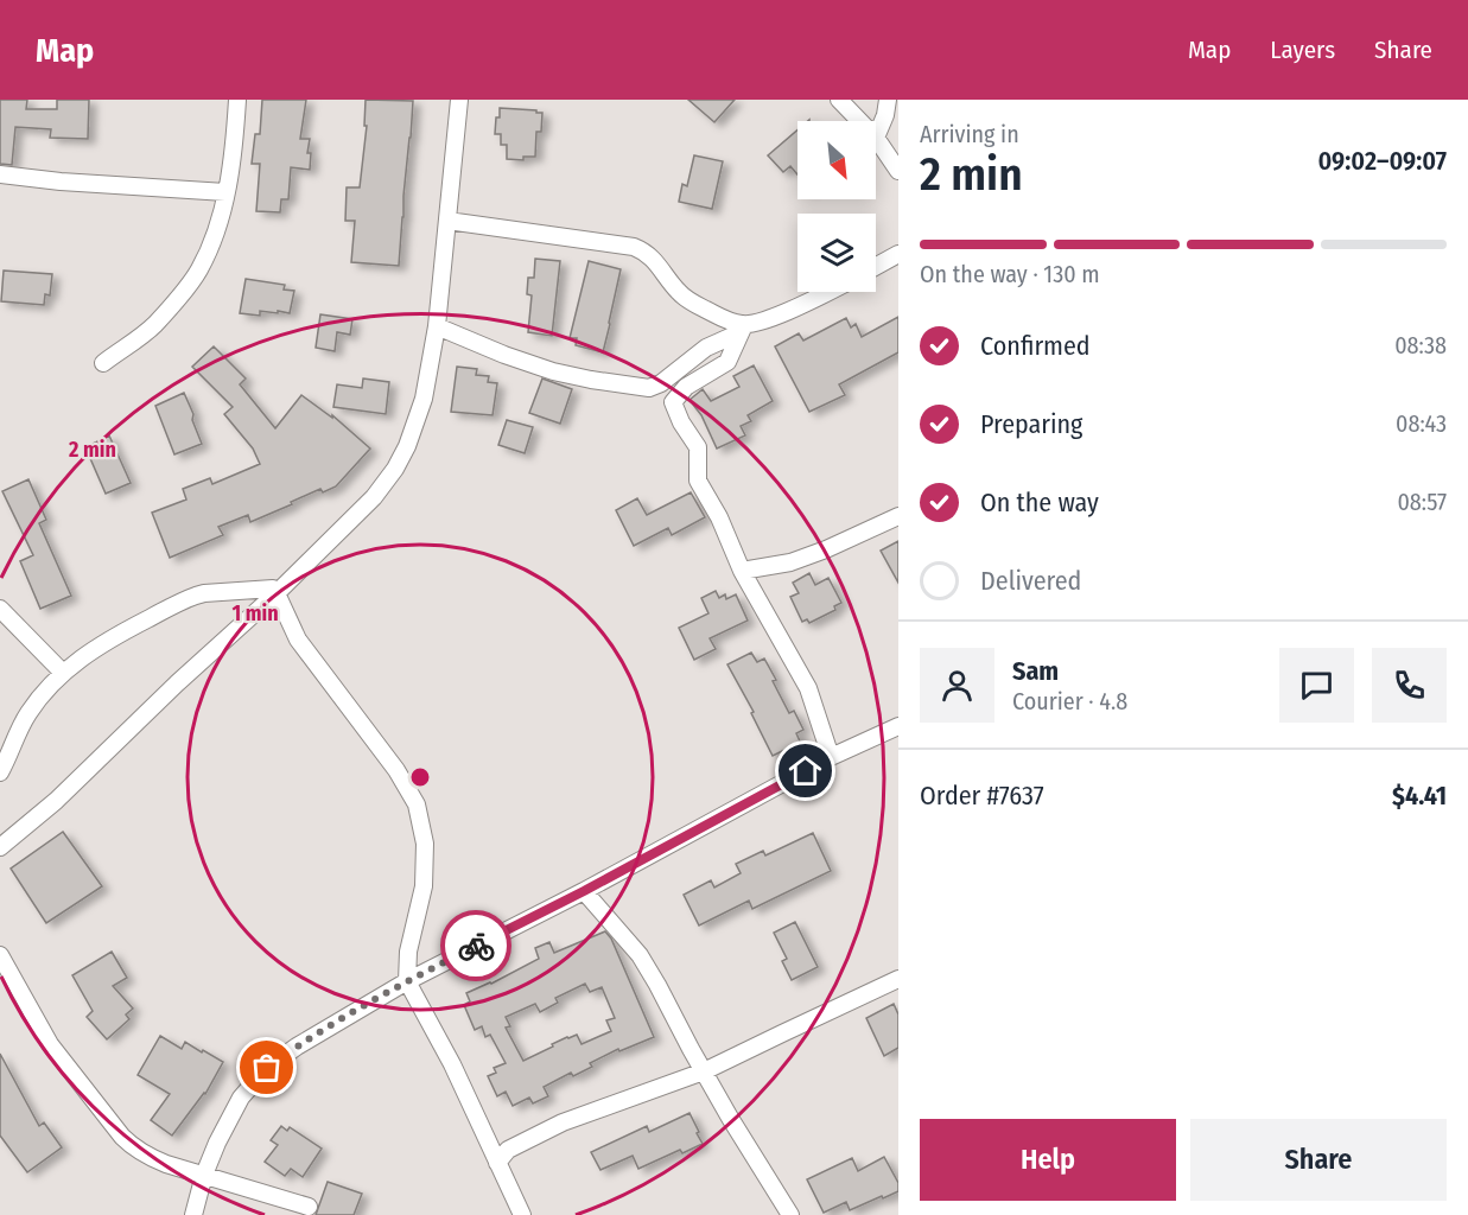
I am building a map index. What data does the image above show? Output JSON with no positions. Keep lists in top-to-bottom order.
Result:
{
  "north": "bottom right",
  "page": {
    "header": "Map",
    "nav": ["Map", "Layers", "Share"],
    "heading": ["2 min", "Arriving in", "09:02–09:07"],
    "panel": [
      "Sam",
      "Courier · 4.8",
      "Order #7637",
      "$4.41"
    ],
    "bar": "On the way · 130 m",
    "list": [
      ["Confirmed", "08:38"],
      ["Preparing", "08:43"],
      ["On the way", "08:57"],
      "Delivered"
    ],
    "buttons": ["Help", "Share"]
  },
  "rings": ["2 min", "1 min"]
}
